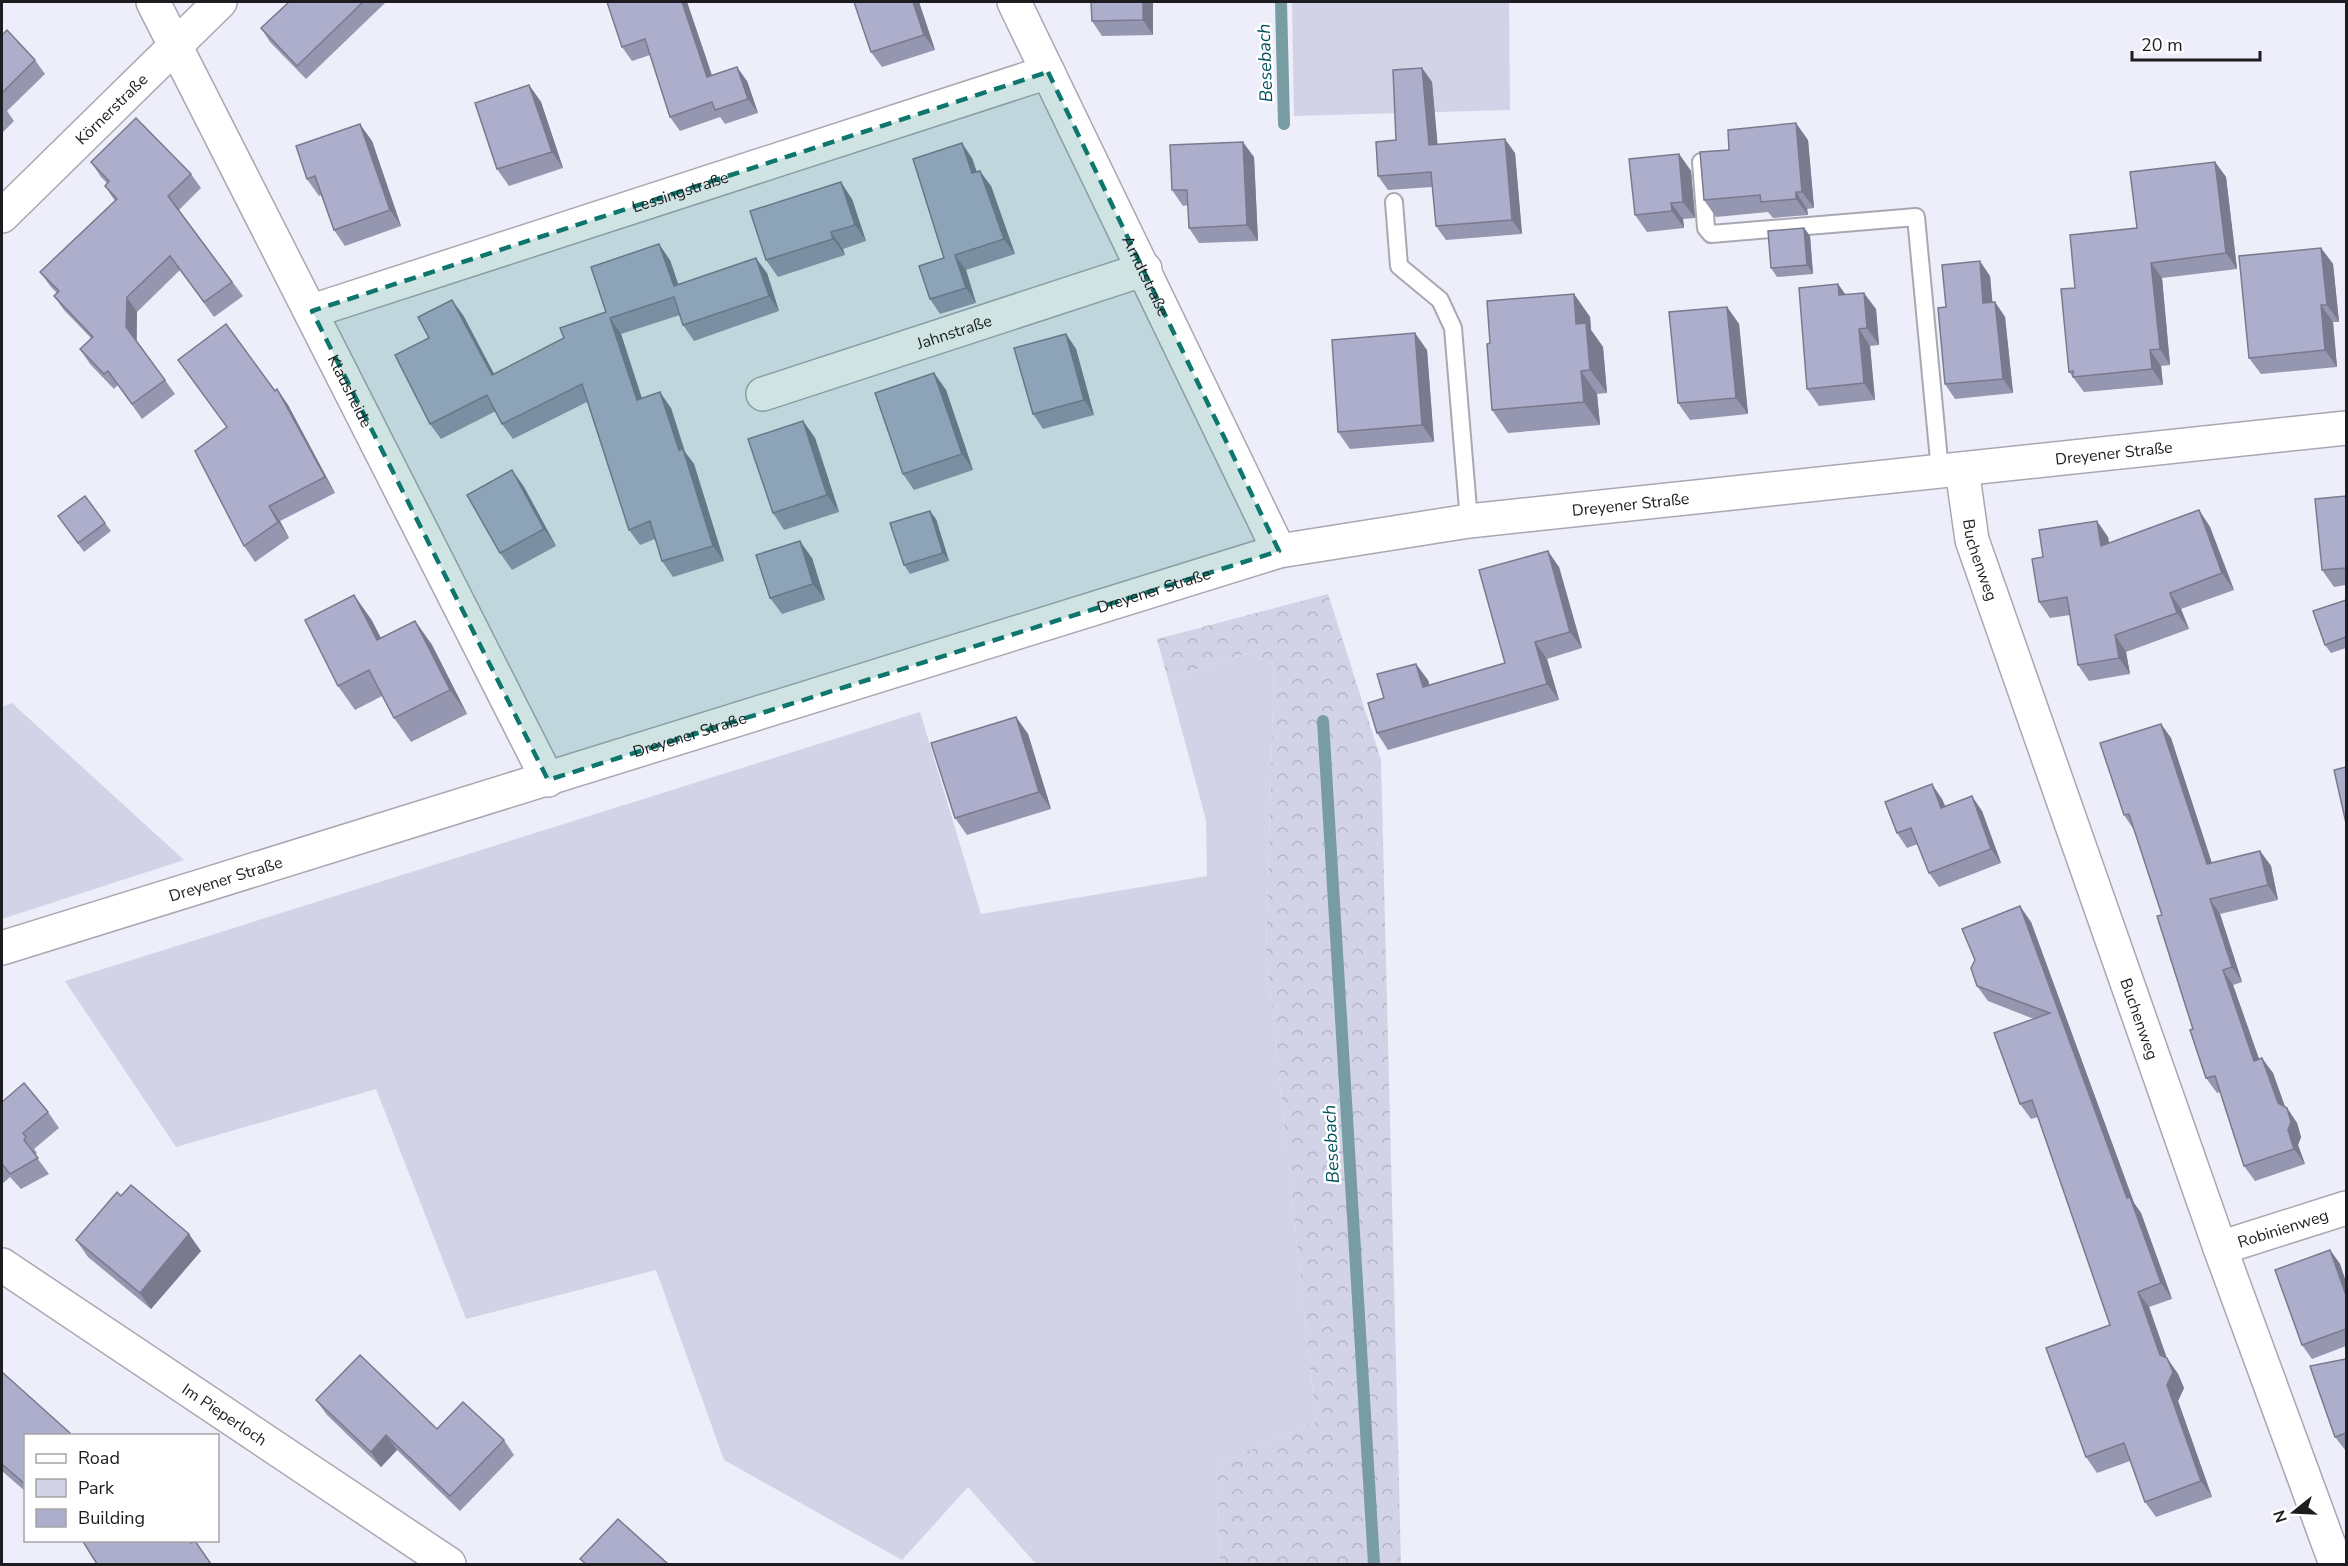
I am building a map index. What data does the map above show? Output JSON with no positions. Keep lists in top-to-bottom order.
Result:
{
  "streets": {
    "street": [
      "Körnerstraße",
      "Lessingstraße",
      "Arndtstraße",
      "Jahnstraße",
      "Klausheide",
      "Dreyener Straße",
      "Buchenweg",
      "Robinienweg",
      "Im Pieperloch"
    ]
  },
  "crossings": [
    ["Körnerstraße", "Klausheide"],
    ["Lessingstraße", "Arndtstraße"],
    ["Lessingstraße", "Klausheide"],
    ["Arndtstraße", "Jahnstraße"],
    ["Arndtstraße", "Dreyener Straße"],
    ["Klausheide", "Dreyener Straße"],
    ["Dreyener Straße", "Buchenweg"],
    ["Buchenweg", "Robinienweg"]
  ],
  "water": ["Besebach"],
  "legend": ["Road", "Park", "Building"],
  "scale_bar": "20 m",
  "north": "left"
}
